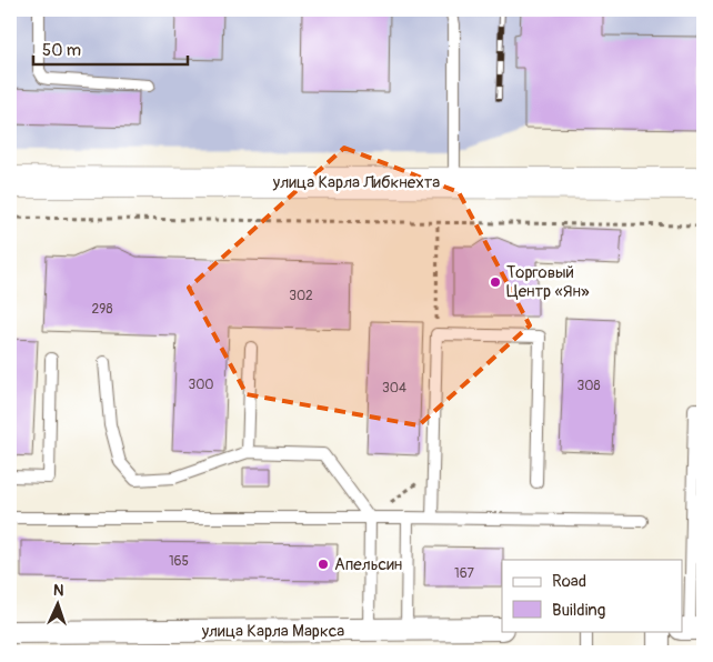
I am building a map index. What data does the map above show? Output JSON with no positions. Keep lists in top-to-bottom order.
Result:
{
  "streets": {
    "main road": ["улица Карла Либкнехта"],
    "street": ["улица Карла Маркса"]
  },
  "places": ["Торговый Центр «Ян»", "Апельсин"],
  "house_numbers": [
    "302",
    "298",
    "300",
    "308",
    "304",
    "165",
    "167"
  ],
  "legend": ["Road", "Building"],
  "scale_bar": "50 m",
  "north": "top"
}
